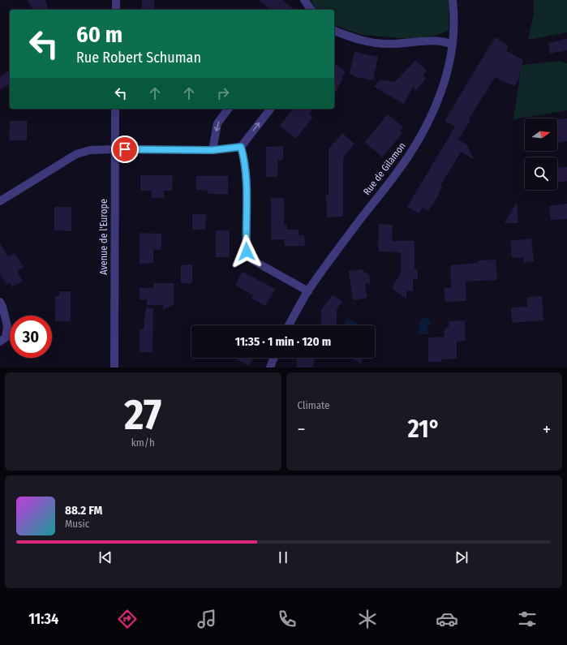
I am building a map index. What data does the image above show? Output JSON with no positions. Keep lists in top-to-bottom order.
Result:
{
  "streets": {
    "street": ["Rue de Gilamon", "Avenue de l'Europe"]
  },
  "north": "right",
  "page": {
    "turn": ["60 m", "Rue Robert Schuman"],
    "limit": "30",
    "trip": "11:35 · 1 min · 120 m",
    "tile": [
      ["27", "km/h"],
      "Climate"
    ],
    "heat": ["−", "21°", "+"],
    "song": ["88.2 FM", "Music"],
    "tabs": "11:34"
  }
}
